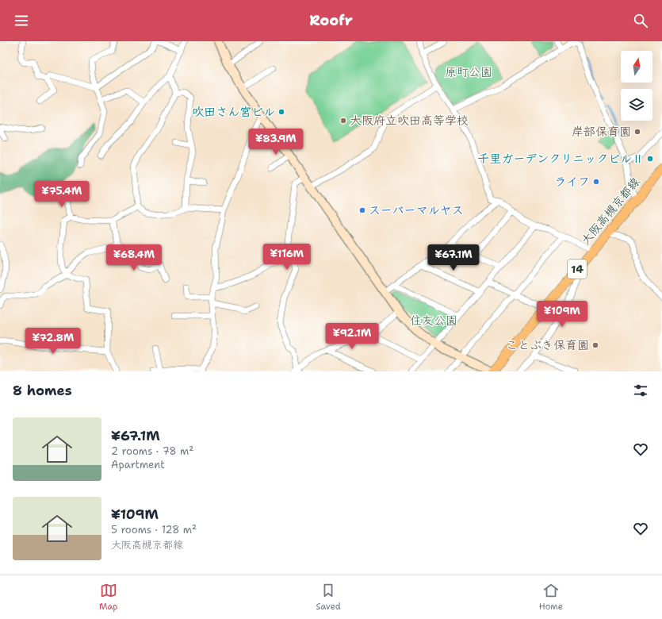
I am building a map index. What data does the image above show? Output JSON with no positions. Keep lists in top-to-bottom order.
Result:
{
  "streets": {
    "main road": ["大阪高槻京都線", "14"]
  },
  "parks": ["原町公園", "住友公園"],
  "places": [
    "吹田さん宮ビル",
    "大阪府立吹田高等学校",
    "岸部保育園",
    "千里ガーデンクリニックビルⅡ",
    "ライフ",
    "スーパーマルヤス",
    "ことぶき保育園"
  ],
  "north": "top",
  "page": {
    "header": "Roofr",
    "price": [
      "¥83.9M",
      "¥75.4M",
      "¥116M",
      "¥68.4M",
      "¥67.1M",
      "¥109M",
      "¥92.1M",
      "¥72.8M"
    ],
    "heading": "8 homes",
    "list": [
      {
        "name": "¥67.1M",
        "note": "2 rooms · 78 m² · Apartment"
      },
      {
        "name": "¥109M",
        "note": "5 rooms · 128 m² · 大阪高槻京都線"
      }
    ],
    "tabs": ["Map", "Saved", "Home"]
  }
}
